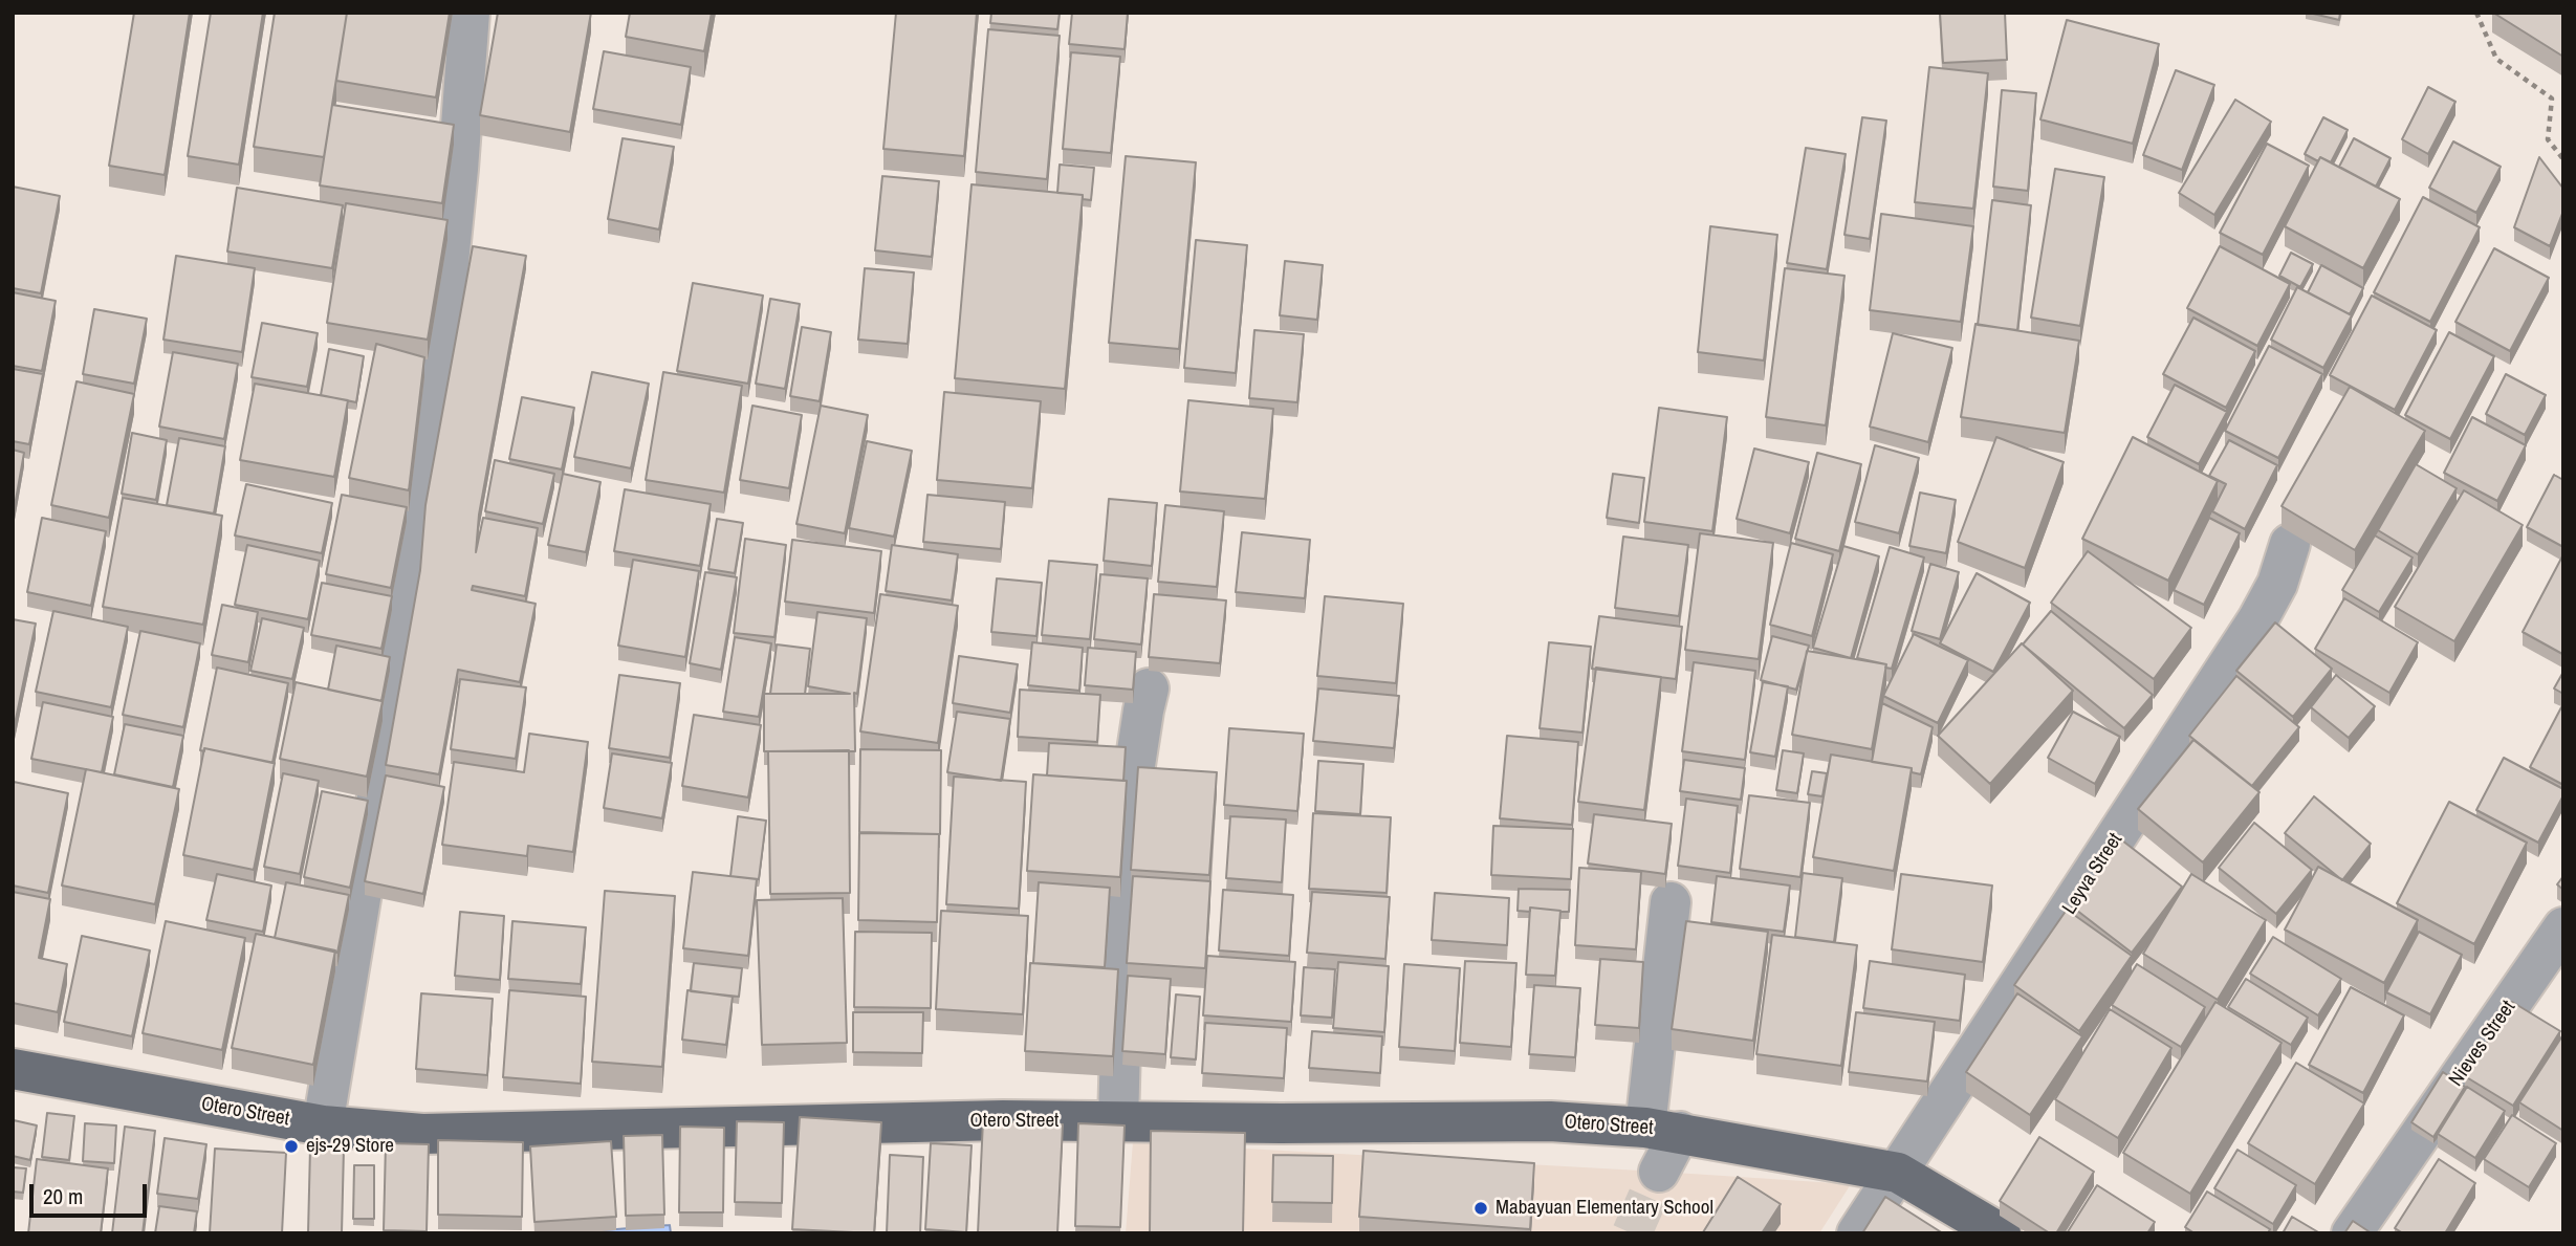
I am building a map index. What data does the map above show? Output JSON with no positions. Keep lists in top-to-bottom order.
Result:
{
  "streets": {
    "main road": ["Otero Street"],
    "street": ["Leyva Street", "Nieves Street"]
  },
  "crossings": [
    ["Leyva Street", "Otero Street"]
  ],
  "places": ["ejs-29 Store", "Mabayuan Elementary School"],
  "scale_bar": "20 m"
}
